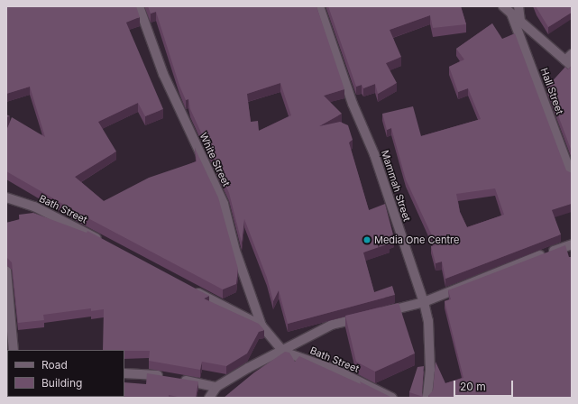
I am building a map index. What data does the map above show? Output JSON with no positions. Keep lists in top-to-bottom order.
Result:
{
  "streets": {
    "street": [
      "Hall Street",
      "White Street",
      "Mammah Street",
      "Bath Street"
    ]
  },
  "places": ["Media One Centre"],
  "legend": ["Road", "Building"],
  "scale_bar": "20 m"
}
